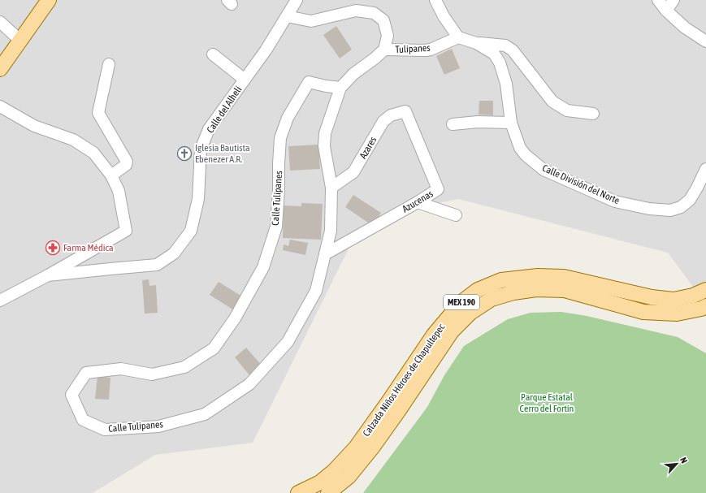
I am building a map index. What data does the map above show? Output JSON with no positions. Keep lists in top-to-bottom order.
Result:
{
  "streets": {
    "main road": ["MEX 190", "Calzada Niños Héroes de Chapultepec"],
    "street": [
      "Tulipanes",
      "Calle del Alhelí",
      "Azares",
      "Calle División del Norte",
      "Calle Tulipanes",
      "Azucenas"
    ]
  },
  "crossings": [
    ["Tulipanes", "Calle División del Norte"],
    ["Tulipanes", "Calle Tulipanes"],
    ["Azares", "Calle Tulipanes"],
    ["Azares", "Azucenas"],
    ["Calle Tulipanes", "Azucenas"]
  ],
  "parks": ["Parque Estatal Cerro del Fortín"],
  "places": {
    "church": ["Iglesia Bautista Ebenezer A.R."],
    "pharmacy": ["Farma Médica"]
  },
  "north": "top right"
}
